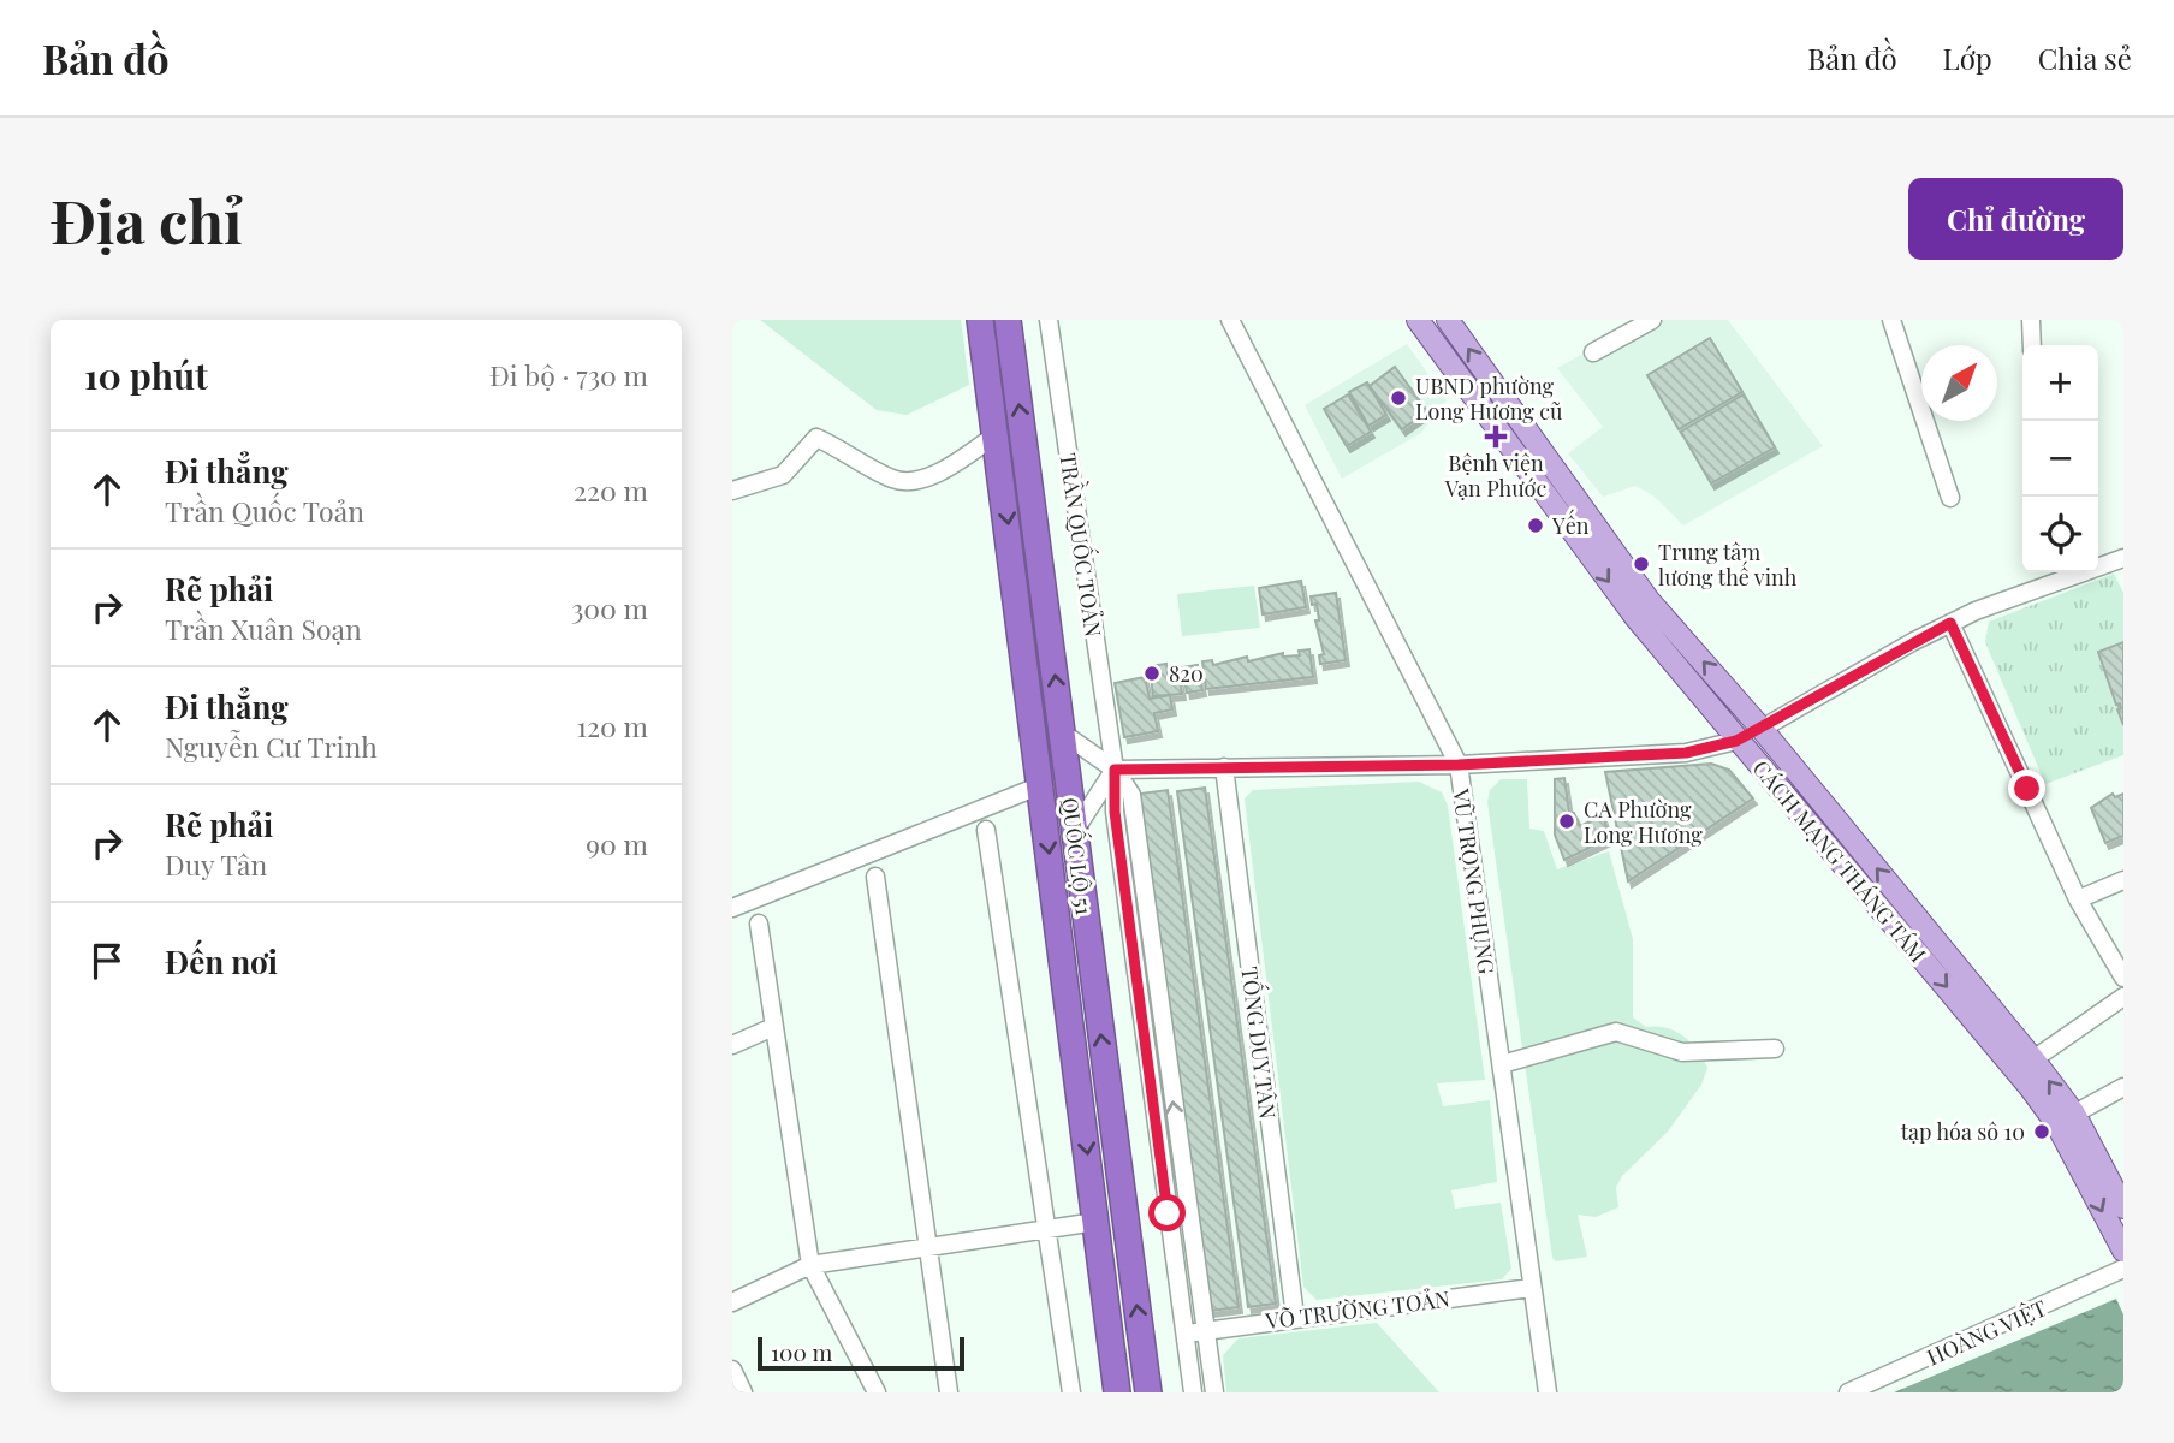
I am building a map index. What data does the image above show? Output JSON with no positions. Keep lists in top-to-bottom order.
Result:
{
  "streets": {
    "highway": ["QUỐC LỘ 51"],
    "main road": ["CÁCH MẠNG THÁNG TÁM"],
    "street": [
      "TRẦN QUỐC TOẢN",
      "VŨ TRỌNG PHỤNG",
      "TỐNG DUY TÂN",
      "VÕ TRƯỜNG TOẢN",
      "HOÀNG VIỆT"
    ]
  },
  "crossings": [
    ["TRẦN QUỐC TOẢN", "VÕ TRƯỜNG TOẢN"],
    ["VŨ TRỌNG PHỤNG", "VÕ TRƯỜNG TOẢN"],
    ["TỐNG DUY TÂN", "VÕ TRƯỜNG TOẢN"]
  ],
  "places": {
    "other": [
      "UBND phường Long Hương cũ",
      "Yến",
      "Trung tâm lương thế vinh",
      "820",
      "CA Phường Long Hương",
      "tạp hóa sô 10"
    ],
    "health": ["Bệnh viện Vạn Phước"]
  },
  "scale_bar": "100 m",
  "north": "top right",
  "page": {
    "header": "Bản đồ",
    "nav": ["Bản đồ", "Lớp", "Chia sẻ"],
    "buttons": "Chỉ đường",
    "title": "Địa chỉ",
    "heading": ["10 phút", "Đi bộ · 730 m"],
    "map_buttons": ["+", "−"],
    "list": [
      ["Đi thẳng", "Trần Quốc Toản", "220 m"],
      ["Rẽ phải", "Trần Xuân Soạn", "300 m"],
      ["Đi thẳng", "Nguyễn Cư Trinh", "120 m"],
      ["Rẽ phải", "Duy Tân", "90 m"],
      "Đến nơi"
    ],
    "scale": "100 m"
  }
}
